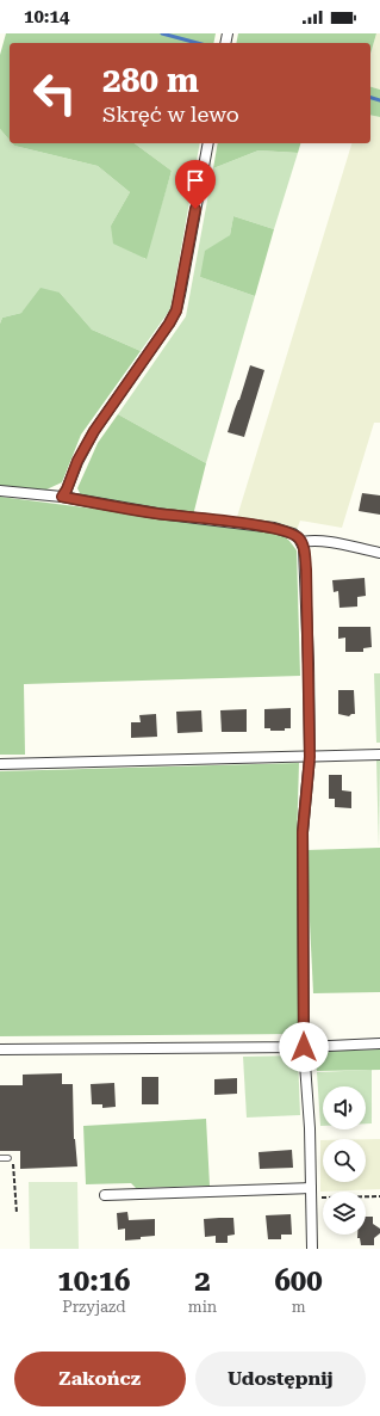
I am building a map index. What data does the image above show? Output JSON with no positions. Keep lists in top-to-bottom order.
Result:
{
  "page": {
    "status": "10:14",
    "turn": ["280 m", "Skręć w lewo"],
    "eta": [
      "10:16",
      "Przyjazd",
      "2",
      "min",
      "600",
      "m"
    ],
    "buttons": ["Zakończ", "Udostępnij"]
  }
}
